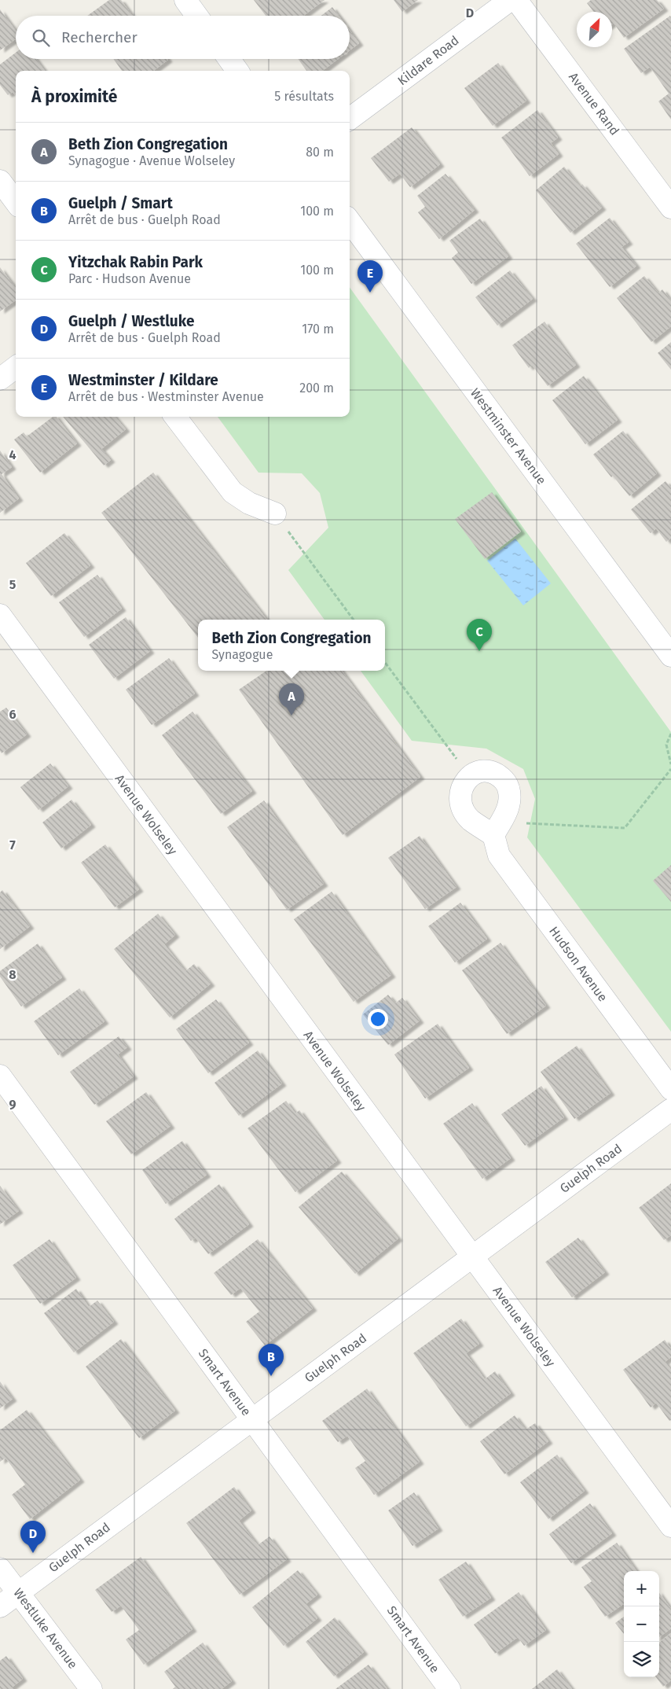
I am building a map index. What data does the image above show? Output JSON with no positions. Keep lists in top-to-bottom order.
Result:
{
  "streets": {
    "street": [
      "Kildare Road",
      "Avenue Rand",
      "Westminster Avenue",
      "Avenue Wolseley",
      "Hudson Avenue",
      "Guelph Road",
      "Smart Avenue",
      "Westluke Avenue"
    ]
  },
  "crossings": [
    ["Avenue Wolseley", "Guelph Road"],
    ["Guelph Road", "Smart Avenue"],
    ["Guelph Road", "Westluke Avenue"]
  ],
  "north": "top right",
  "page": {
    "search": "Rechercher",
    "heading": ["À proximité", "5 résultats"],
    "list": [
      {
        "mark": "A",
        "name": "Beth Zion Congregation",
        "note": "Synagogue · Avenue Wolseley",
        "value": "80 m"
      },
      {
        "mark": "B",
        "name": "Guelph / Smart",
        "note": "Arrêt de bus · Guelph Road",
        "value": "100 m"
      },
      {
        "mark": "C",
        "name": "Yitzchak Rabin Park",
        "note": "Parc · Hudson Avenue",
        "value": "100 m"
      },
      {
        "mark": "D",
        "name": "Guelph / Westluke",
        "note": "Arrêt de bus · Guelph Road",
        "value": "170 m"
      },
      {
        "mark": "E",
        "name": "Westminster / Kildare",
        "note": "Arrêt de bus · Westminster Avenue",
        "value": "200 m"
      }
    ],
    "pins": [
      "E",
      "C",
      "A",
      "B",
      "D"
    ],
    "popup": ["Beth Zion Congregation", "Synagogue"],
    "map_buttons": ["+", "−"]
  },
  "grid": {
    "columns": ["D"],
    "rows": [
      "4",
      "5",
      "6",
      "7",
      "8",
      "9"
    ]
  }
}
